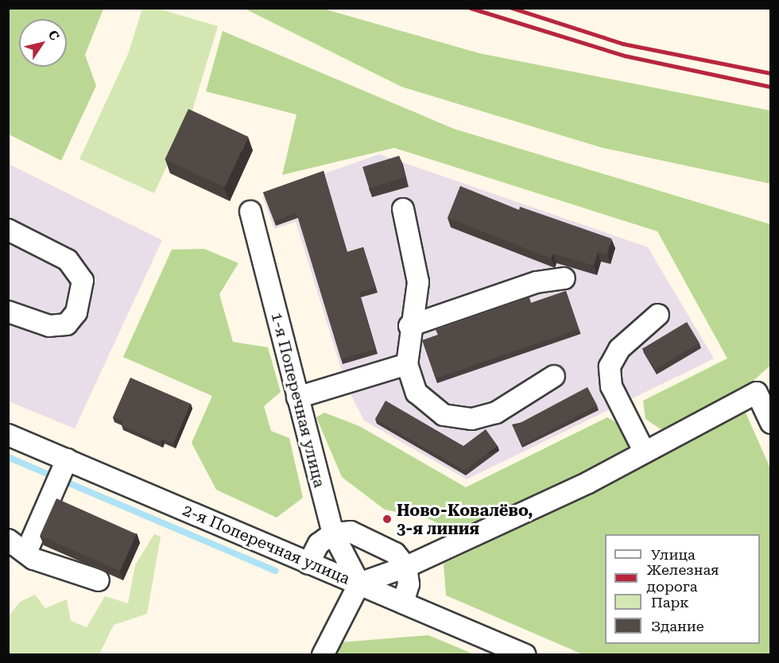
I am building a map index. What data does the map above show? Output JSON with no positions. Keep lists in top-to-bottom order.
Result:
{
  "streets": {
    "street": ["1-я Поперечная улица", "2-я Поперечная улица"]
  },
  "crossings": [
    ["1-я Поперечная улица", "2-я Поперечная улица"]
  ],
  "places": ["Ново-Ковалёво, 3-я линия"],
  "legend": [
    "Улица",
    "Железная дорога",
    "Парк",
    "Здание"
  ],
  "north": "top right"
}
